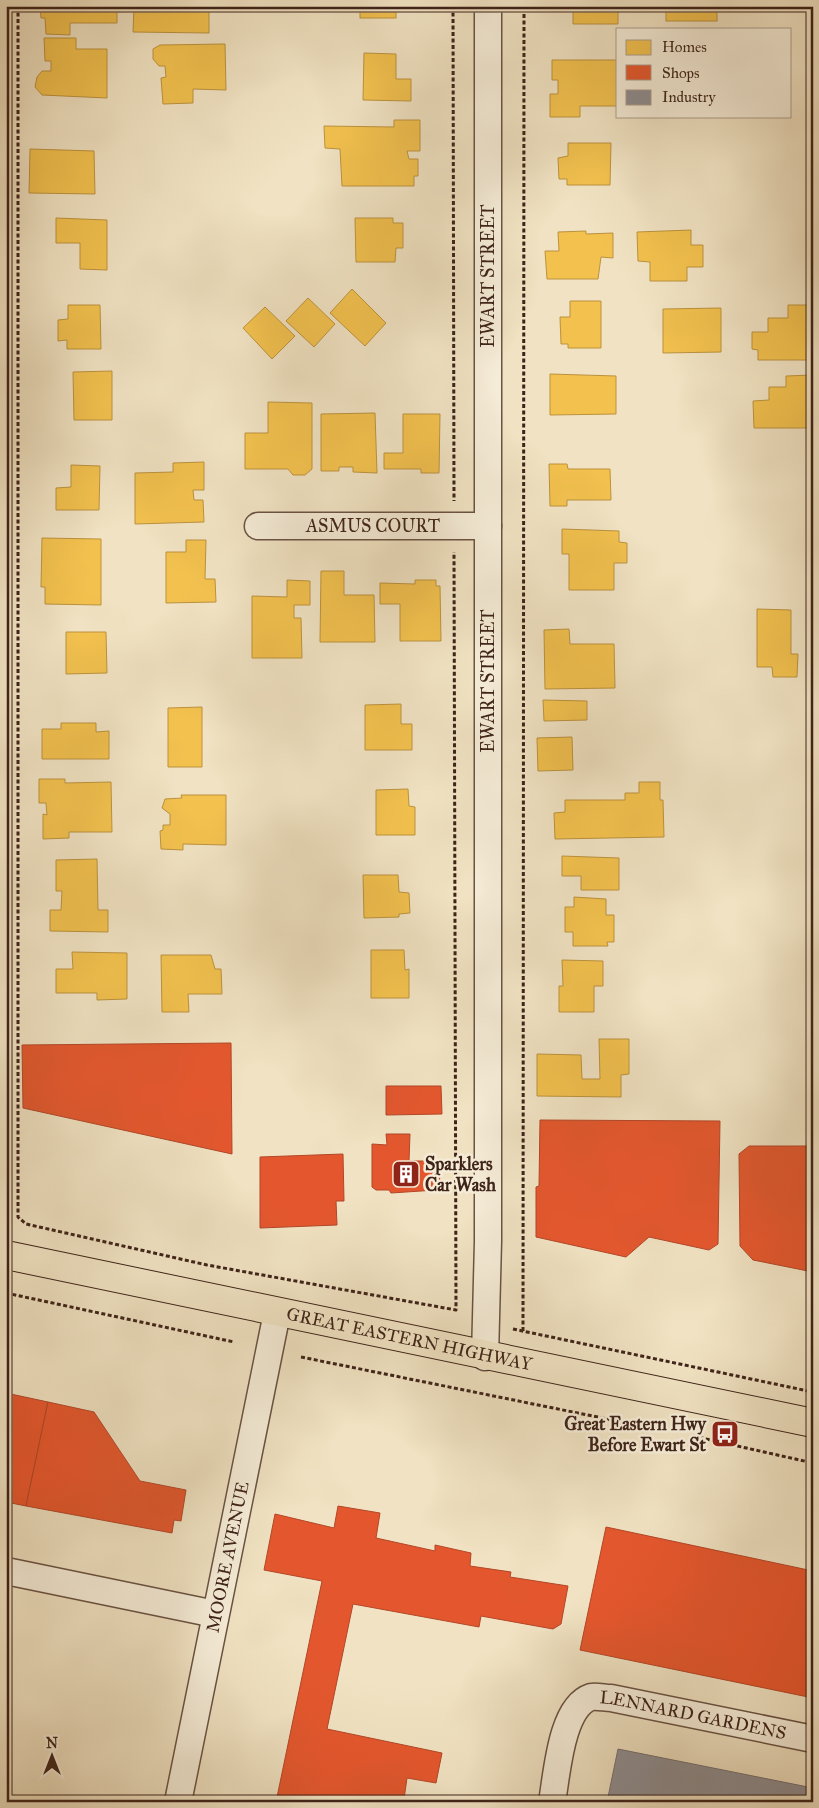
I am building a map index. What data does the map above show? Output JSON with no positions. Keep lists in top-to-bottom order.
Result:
{
  "streets": {
    "highway": ["GREAT EASTERN HIGHWAY"],
    "street": [
      "EWART STREET",
      "ASMUS COURT",
      "MOORE AVENUE",
      "LENNARD GARDENS"
    ]
  },
  "crossings": [
    ["EWART STREET", "ASMUS COURT"],
    ["EWART STREET", "GREAT EASTERN HIGHWAY"],
    ["GREAT EASTERN HIGHWAY", "MOORE AVENUE"]
  ],
  "places": {
    "building": ["Sparklers Car Wash"],
    "bus stop": ["Great Eastern Hwy Before Ewart St"]
  },
  "legend": ["Homes", "Shops", "Industry"],
  "north": "top"
}
